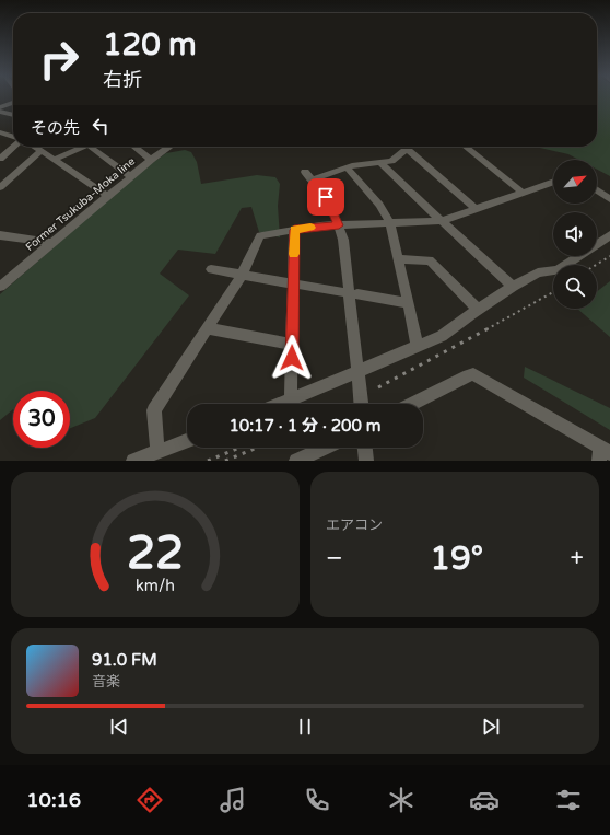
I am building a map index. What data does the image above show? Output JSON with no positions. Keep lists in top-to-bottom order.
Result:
{
  "streets": {
    "street": ["Former Tsukuba-Moka line"]
  },
  "north": "top right",
  "page": {
    "turn": ["120 m", "右折"],
    "then": "その先",
    "limit": "30",
    "trip": "10:17 · 1 分 · 200 m",
    "tile": "エアコン",
    "heat": ["−", "19°", "+"],
    "song": ["91.0 FM", "音楽"],
    "tabs": "10:16",
    "gauge": ["22", "km/h"]
  }
}
